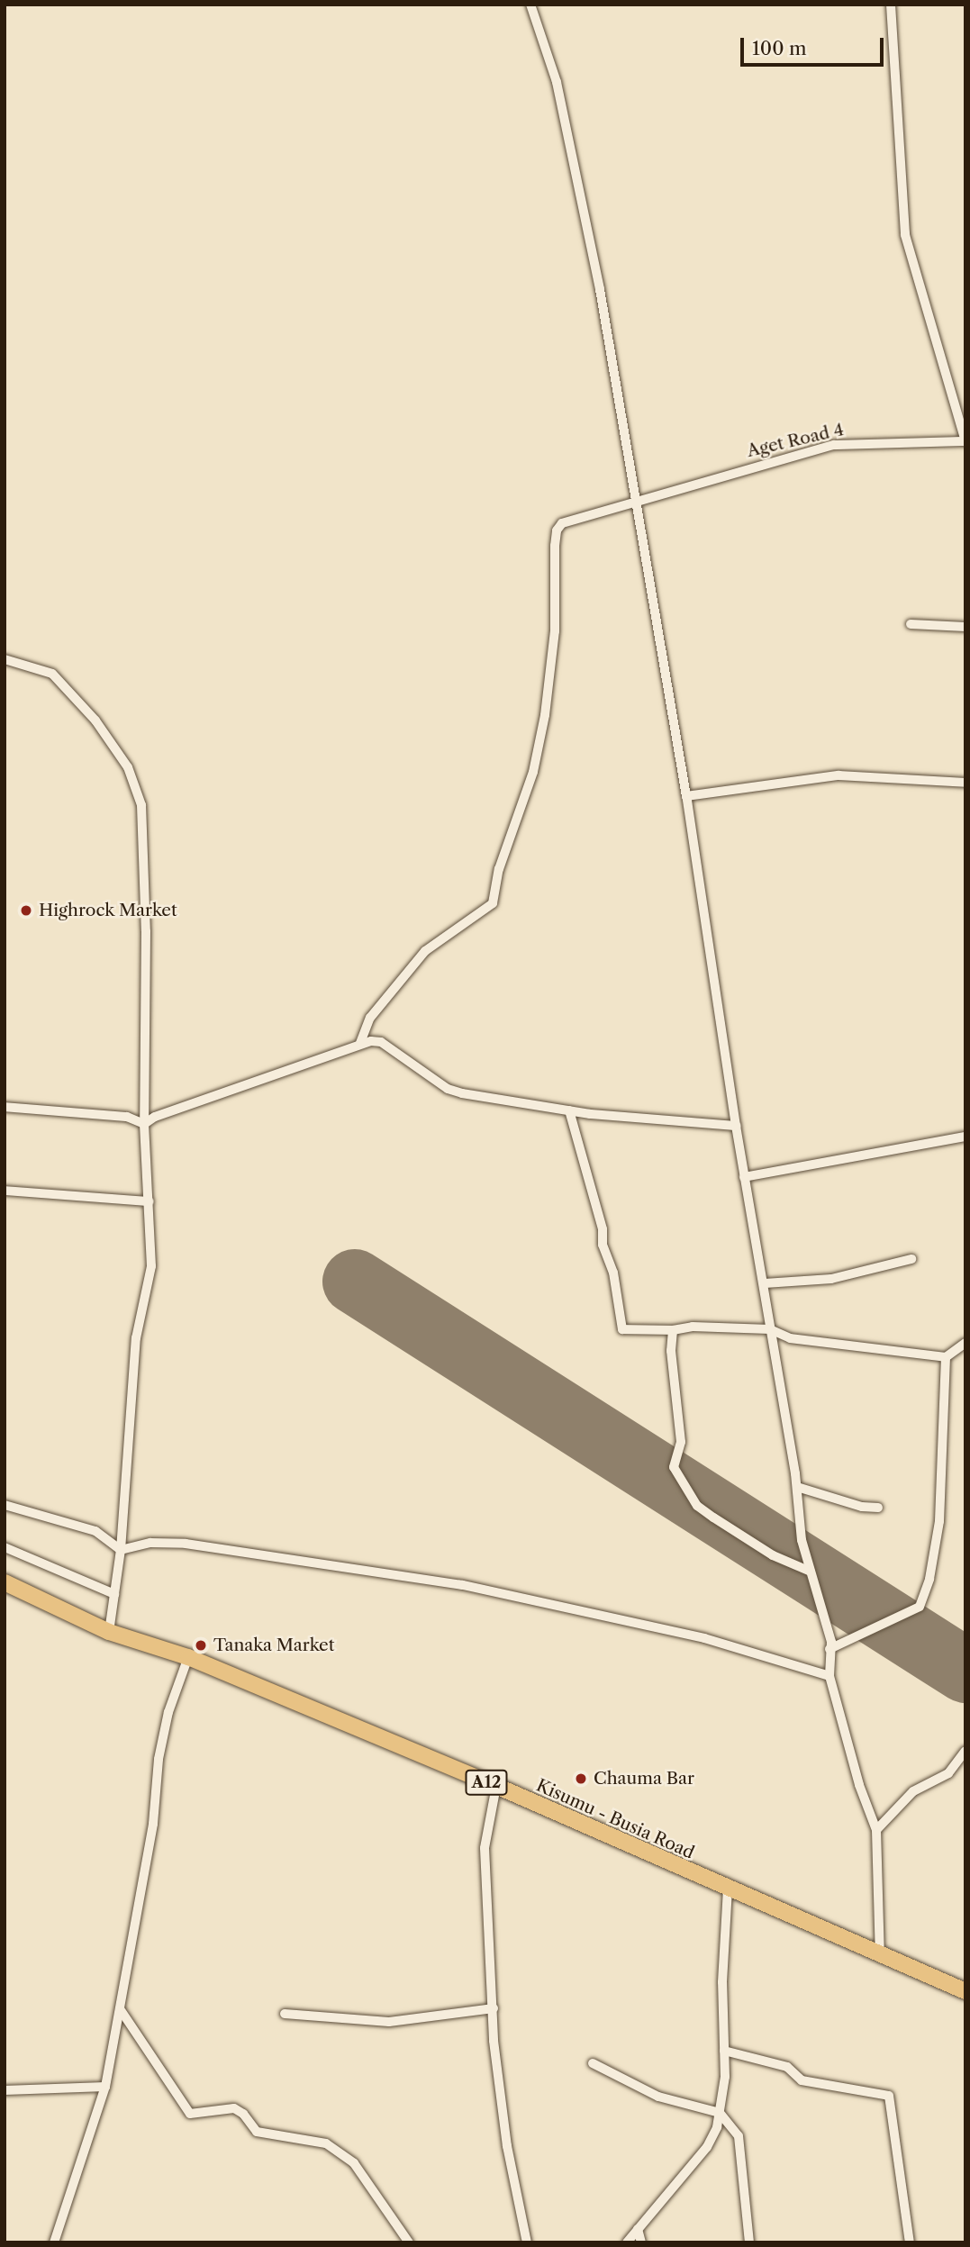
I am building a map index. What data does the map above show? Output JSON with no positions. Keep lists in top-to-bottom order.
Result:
{
  "streets": {
    "highway": ["A12", "Kisumu - Busia Road"],
    "street": ["Aget Road 4"]
  },
  "places": ["Highrock Market", "Tanaka Market", "Chauma Bar"],
  "scale_bar": "100 m"
}
